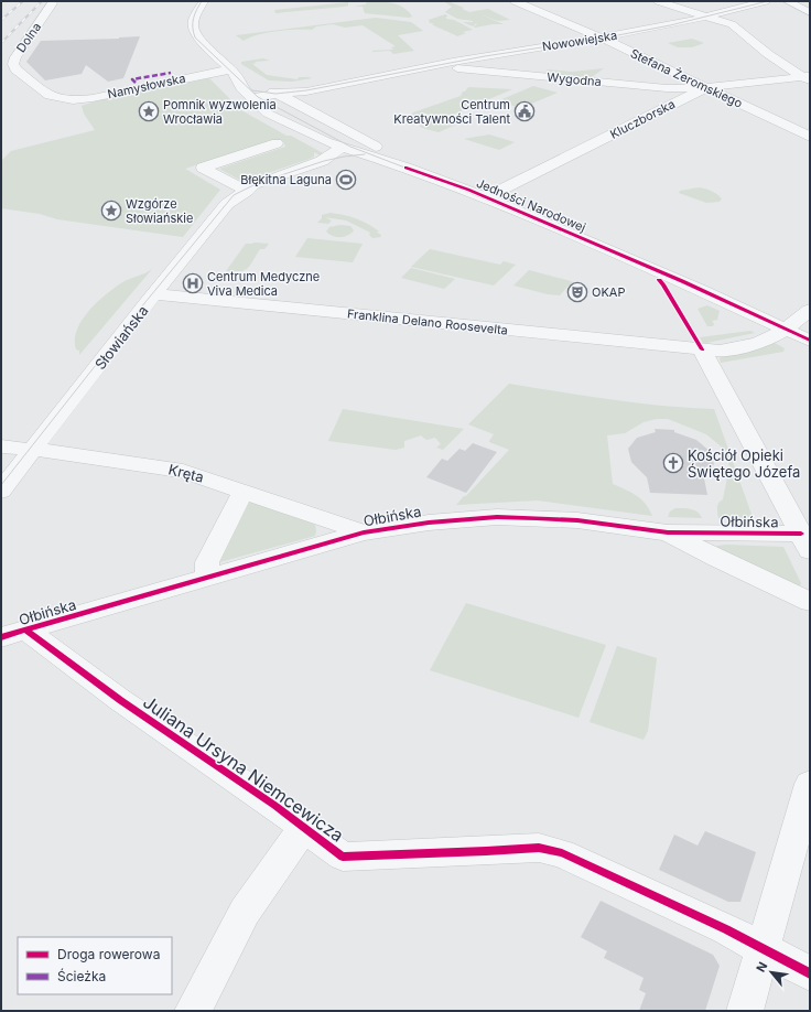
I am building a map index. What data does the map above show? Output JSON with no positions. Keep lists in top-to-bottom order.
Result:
{
  "streets": {
    "street": [
      "Dolna",
      "Nowowiejska",
      "Stefana Żeromskiego",
      "Wygodna",
      "Namysłowska",
      "Kluczborska",
      "Jedności Narodowej",
      "Franklina Delano Roosevelta",
      "Słowiańska",
      "Kręta",
      "Ołbińska",
      "Juliana Ursyna Niemcewicza"
    ]
  },
  "crossings": [
    ["Dolna", "Namysłowska"],
    ["Nowowiejska", "Stefana Żeromskiego"],
    ["Nowowiejska", "Wygodna"],
    ["Nowowiejska", "Jedności Narodowej"],
    ["Stefana Żeromskiego", "Wygodna"],
    ["Stefana Żeromskiego", "Kluczborska"],
    ["Wygodna", "Kluczborska"],
    ["Namysłowska", "Jedności Narodowej"],
    ["Kluczborska", "Jedności Narodowej"],
    ["Jedności Narodowej", "Franklina Delano Roosevelta"],
    ["Jedności Narodowej", "Słowiańska"],
    ["Franklina Delano Roosevelta", "Słowiańska"],
    ["Słowiańska", "Kręta"],
    ["Kręta", "Ołbińska"],
    ["Ołbińska", "Juliana Ursyna Niemcewicza"]
  ],
  "places": {
    "place": ["Pomnik wyzwolenia Wrocławia", "Wzgórze Słowiańskie"],
    "public building": ["Centrum Kreatywności Talent"],
    "sports": ["Błękitna Laguna"],
    "hospital": ["Centrum Medyczne Viva Medica"],
    "theatre": ["OKAP"],
    "church": ["Kościół Opieki Świętego Józefa"]
  },
  "legend": ["Droga rowerowa", "Ścieżka"],
  "north": "top left"
}
